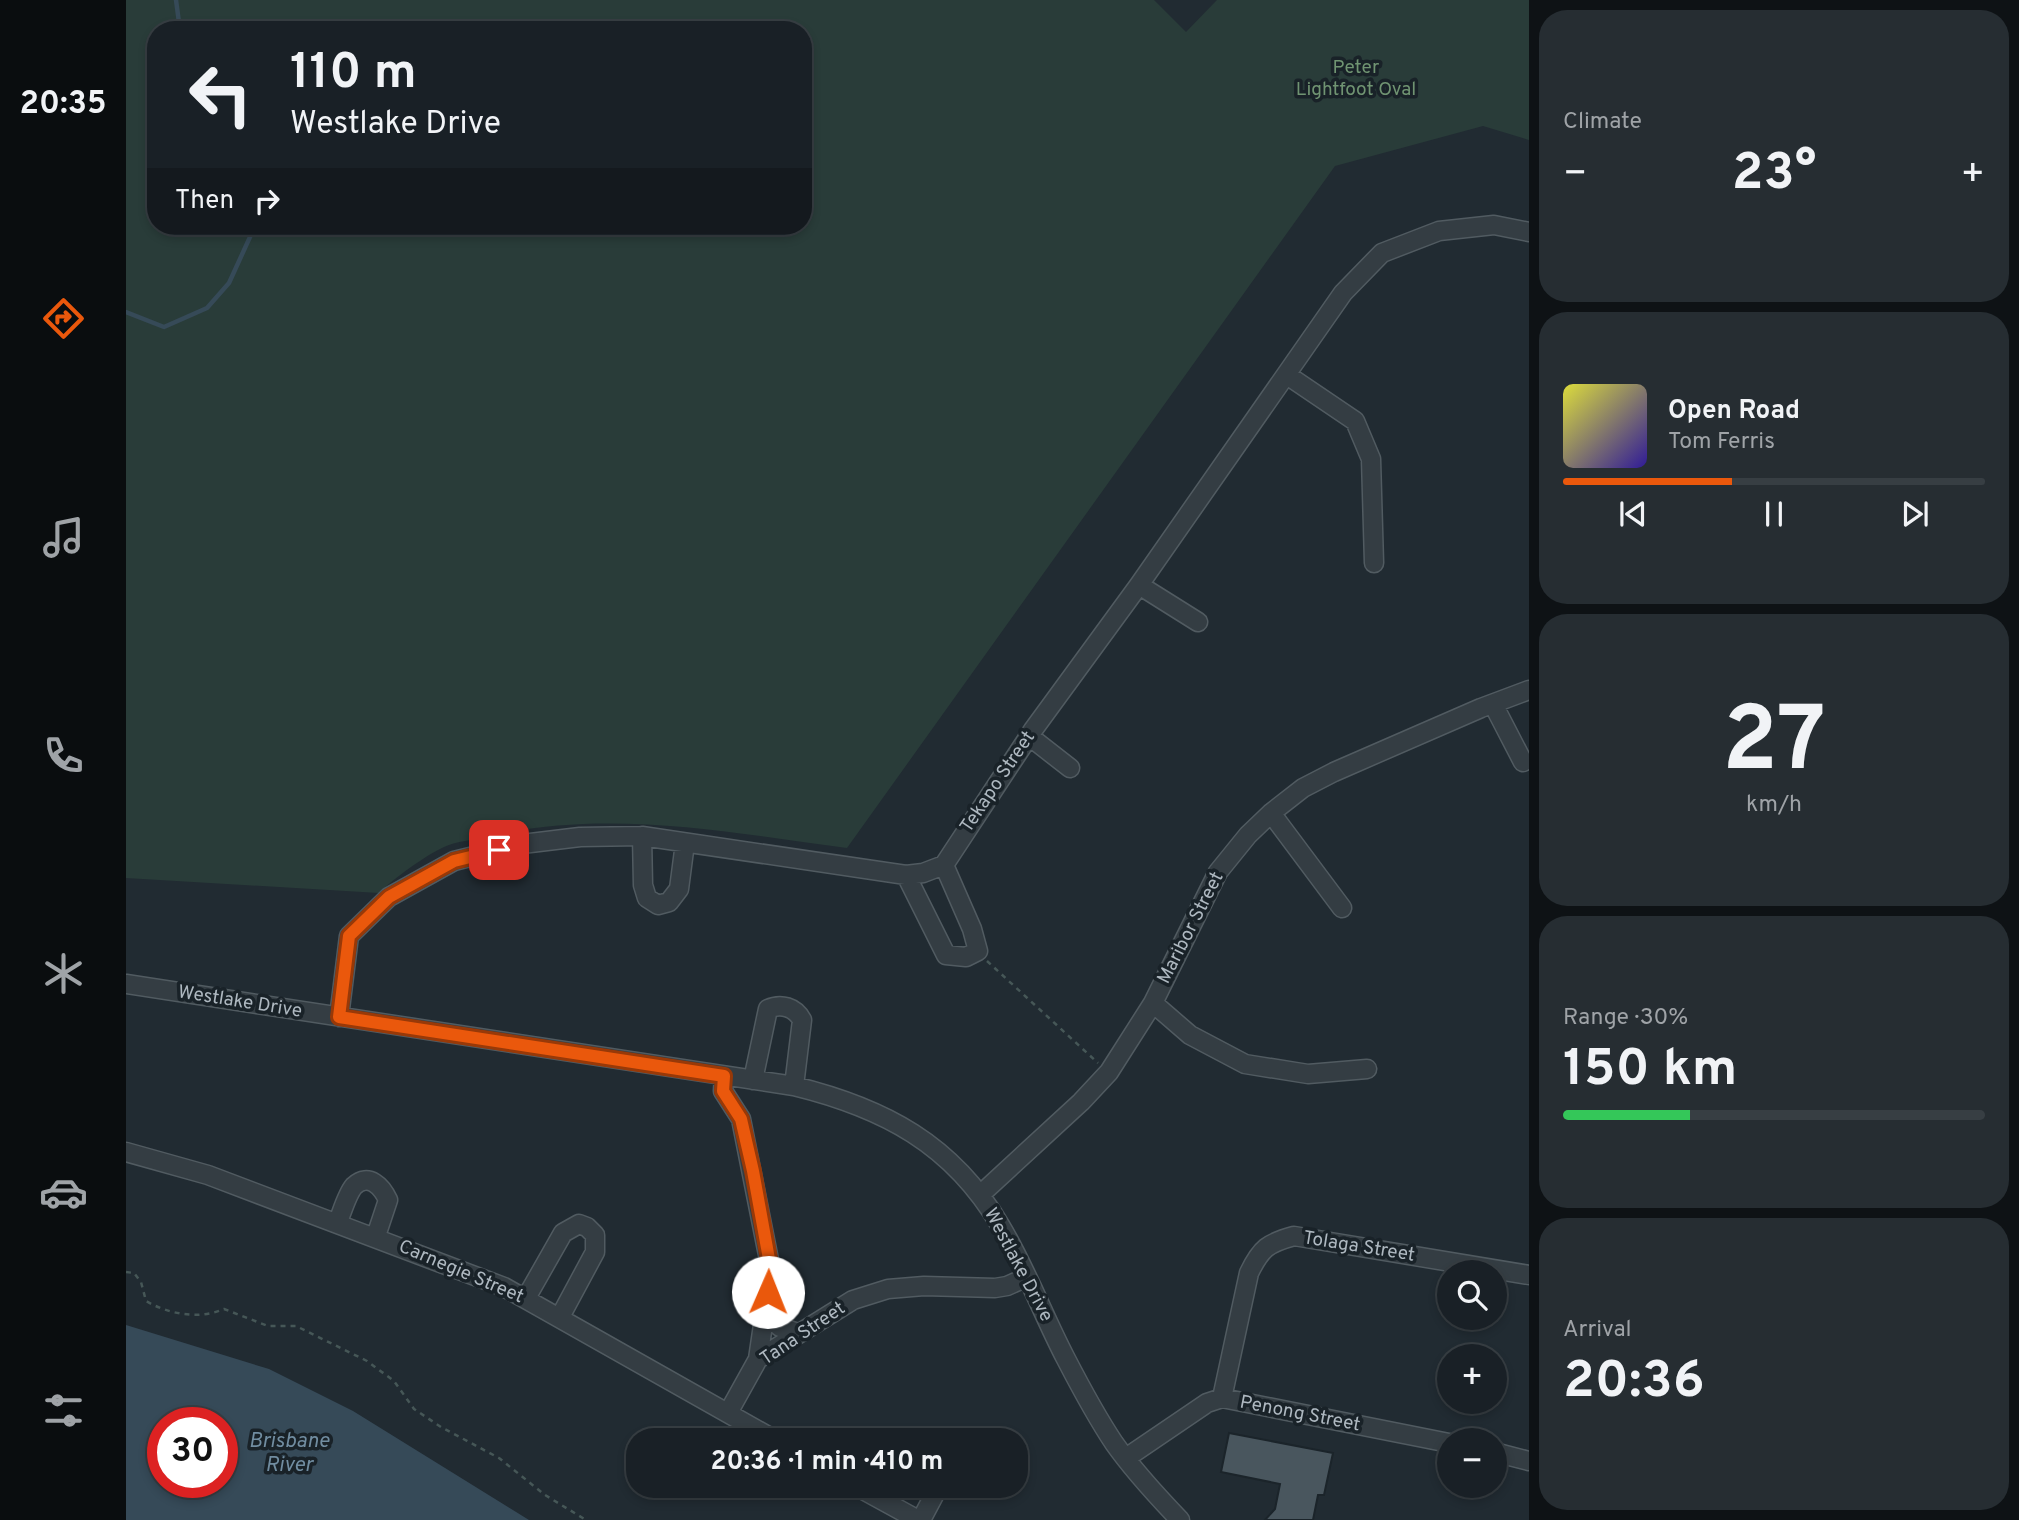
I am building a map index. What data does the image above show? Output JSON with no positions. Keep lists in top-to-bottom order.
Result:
{
  "streets": {
    "street": [
      "Tekapo Street",
      "Maribor Street",
      "Westlake Drive",
      "Tolaga Street",
      "Carnegie Street",
      "Tana Street",
      "Penong Street"
    ]
  },
  "crossings": [
    ["Maribor Street", "Westlake Drive"],
    ["Westlake Drive", "Tana Street"],
    ["Westlake Drive", "Penong Street"],
    ["Tolaga Street", "Penong Street"],
    ["Carnegie Street", "Tana Street"]
  ],
  "water": ["Brisbane River"],
  "parks": ["Peter Lightfoot Oval"],
  "page": {
    "tabs": "20:35",
    "tile": [
      "Climate",
      ["27", "km/h"],
      ["Range · 30%", "150 km"],
      ["Arrival", "20:36"]
    ],
    "turn": ["110 m", "Westlake Drive"],
    "heat": ["−", "23°", "+"],
    "then": "Then",
    "song": ["Open Road", "Tom Ferris"],
    "map_buttons": ["+", "−"],
    "limit": "30",
    "trip": "20:36 · 1 min · 410 m"
  }
}
